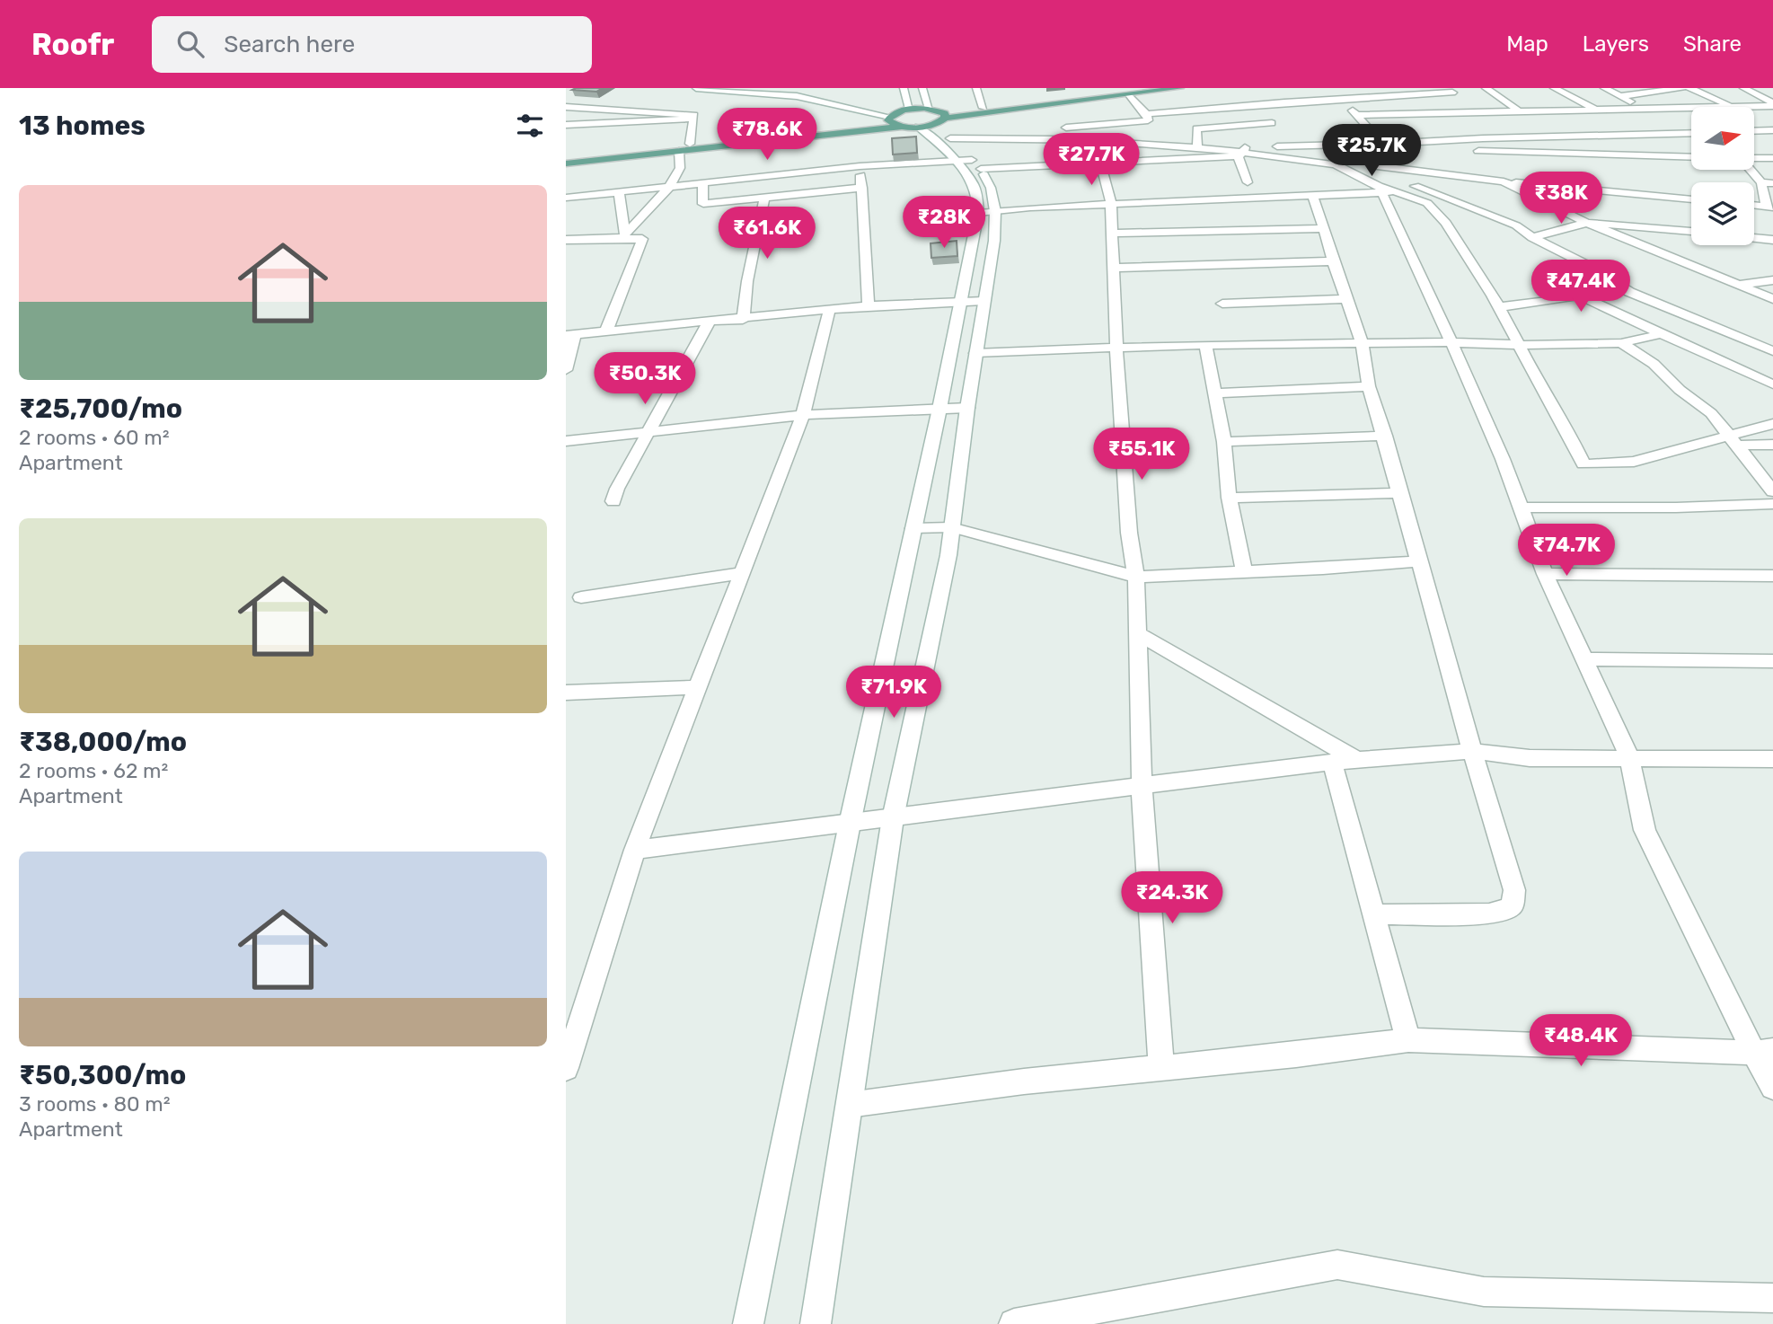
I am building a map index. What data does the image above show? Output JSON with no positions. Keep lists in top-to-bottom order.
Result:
{
  "north": "right",
  "page": {
    "header": "Roofr",
    "search": "Search here",
    "nav": ["Map", "Layers", "Share"],
    "heading": "13 homes",
    "price": [
      "₹78.6K",
      "₹25.7K",
      "₹27.7K",
      "₹38K",
      "₹28K",
      "₹61.6K",
      "₹47.4K",
      "₹50.3K",
      "₹55.1K",
      "₹74.7K",
      "₹71.9K",
      "₹24.3K",
      "₹48.4K"
    ],
    "list": [
      {
        "name": "₹25,700/mo",
        "note": "2 rooms · 60 m² · Apartment"
      },
      {
        "name": "₹38,000/mo",
        "note": "2 rooms · 62 m² · Apartment"
      },
      {
        "name": "₹50,300/mo",
        "note": "3 rooms · 80 m² · Apartment"
      }
    ]
  }
}
